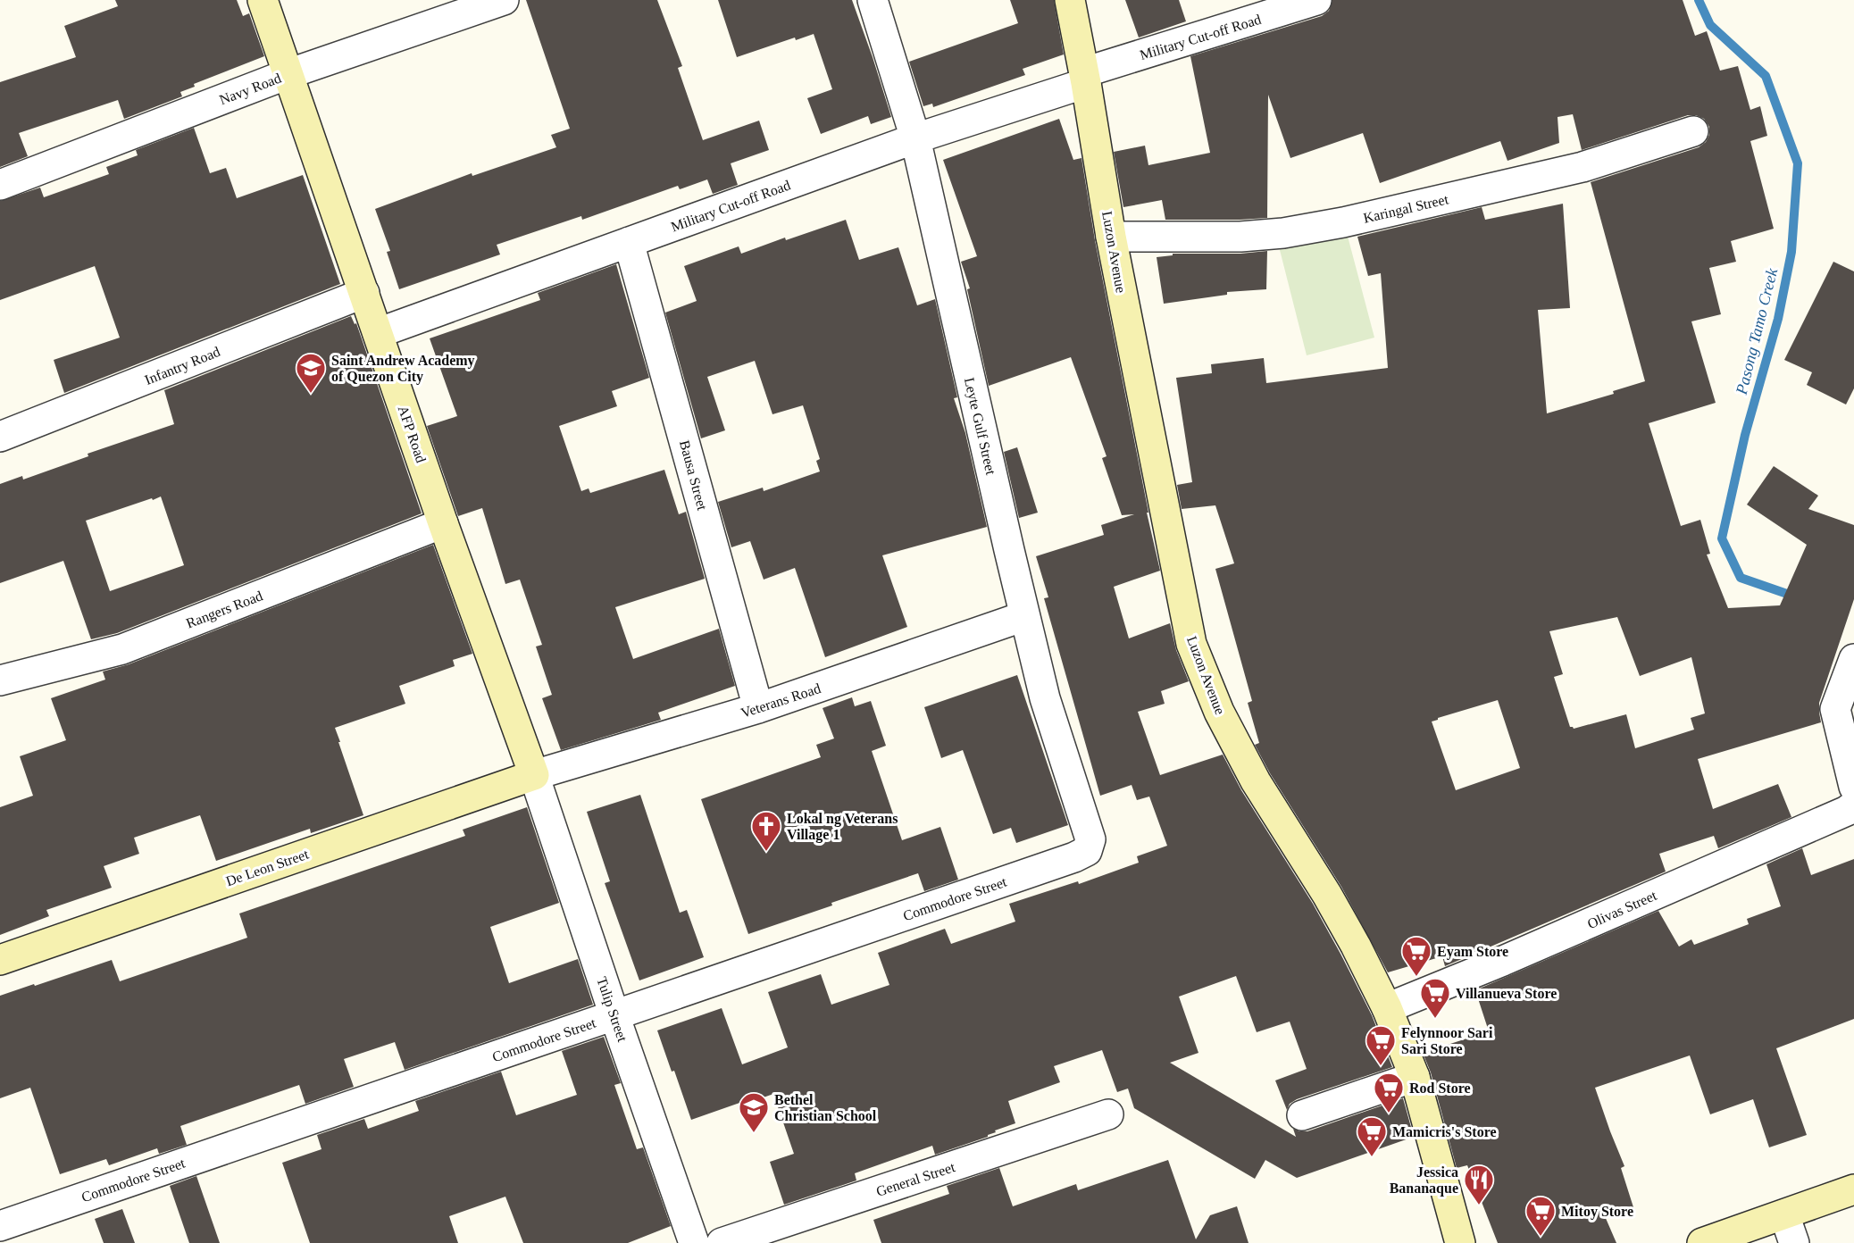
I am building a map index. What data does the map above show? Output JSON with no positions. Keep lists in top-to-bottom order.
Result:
{
  "streets": {
    "street": [
      "Military Cut-off Road",
      "Navy Road",
      "Karingal Street",
      "Luzon Avenue",
      "Infantry Road",
      "Leyte Gulf Street",
      "AFP Road",
      "Bausa Street",
      "Rangers Road",
      "Veterans Road",
      "De Leon Street",
      "Commodore Street",
      "Olivas Street",
      "Tulip Street",
      "General Street"
    ]
  },
  "crossings": [
    ["Military Cut-off Road", "Luzon Avenue"],
    ["Military Cut-off Road", "Leyte Gulf Street"],
    ["Military Cut-off Road", "AFP Road"],
    ["Military Cut-off Road", "Bausa Street"],
    ["Navy Road", "AFP Road"],
    ["Karingal Street", "Luzon Avenue"],
    ["Luzon Avenue", "Olivas Street"],
    ["Infantry Road", "AFP Road"],
    ["Leyte Gulf Street", "Veterans Road"],
    ["Leyte Gulf Street", "Commodore Street"],
    ["AFP Road", "Rangers Road"],
    ["AFP Road", "Veterans Road"],
    ["AFP Road", "De Leon Street"],
    ["AFP Road", "Tulip Street"],
    ["Bausa Street", "Veterans Road"],
    ["Veterans Road", "De Leon Street"],
    ["Veterans Road", "Tulip Street"],
    ["De Leon Street", "Tulip Street"],
    ["Commodore Street", "Tulip Street"]
  ],
  "water": ["Pasong Tamo Creek"],
  "places": {
    "school or university": ["Saint Andrew Academy of Quezon City", "Bethel Christian School"],
    "church": ["Lokal ng Veterans Village 1"],
    "supermarket": [
      "Eyam Store",
      "Villanueva Store",
      "Felynnoor Sari Sari Store",
      "Rod Store",
      "Mamicris's Store",
      "Mitoy Store"
    ],
    "restaurant": ["Jessica Bananaque"]
  }
}
